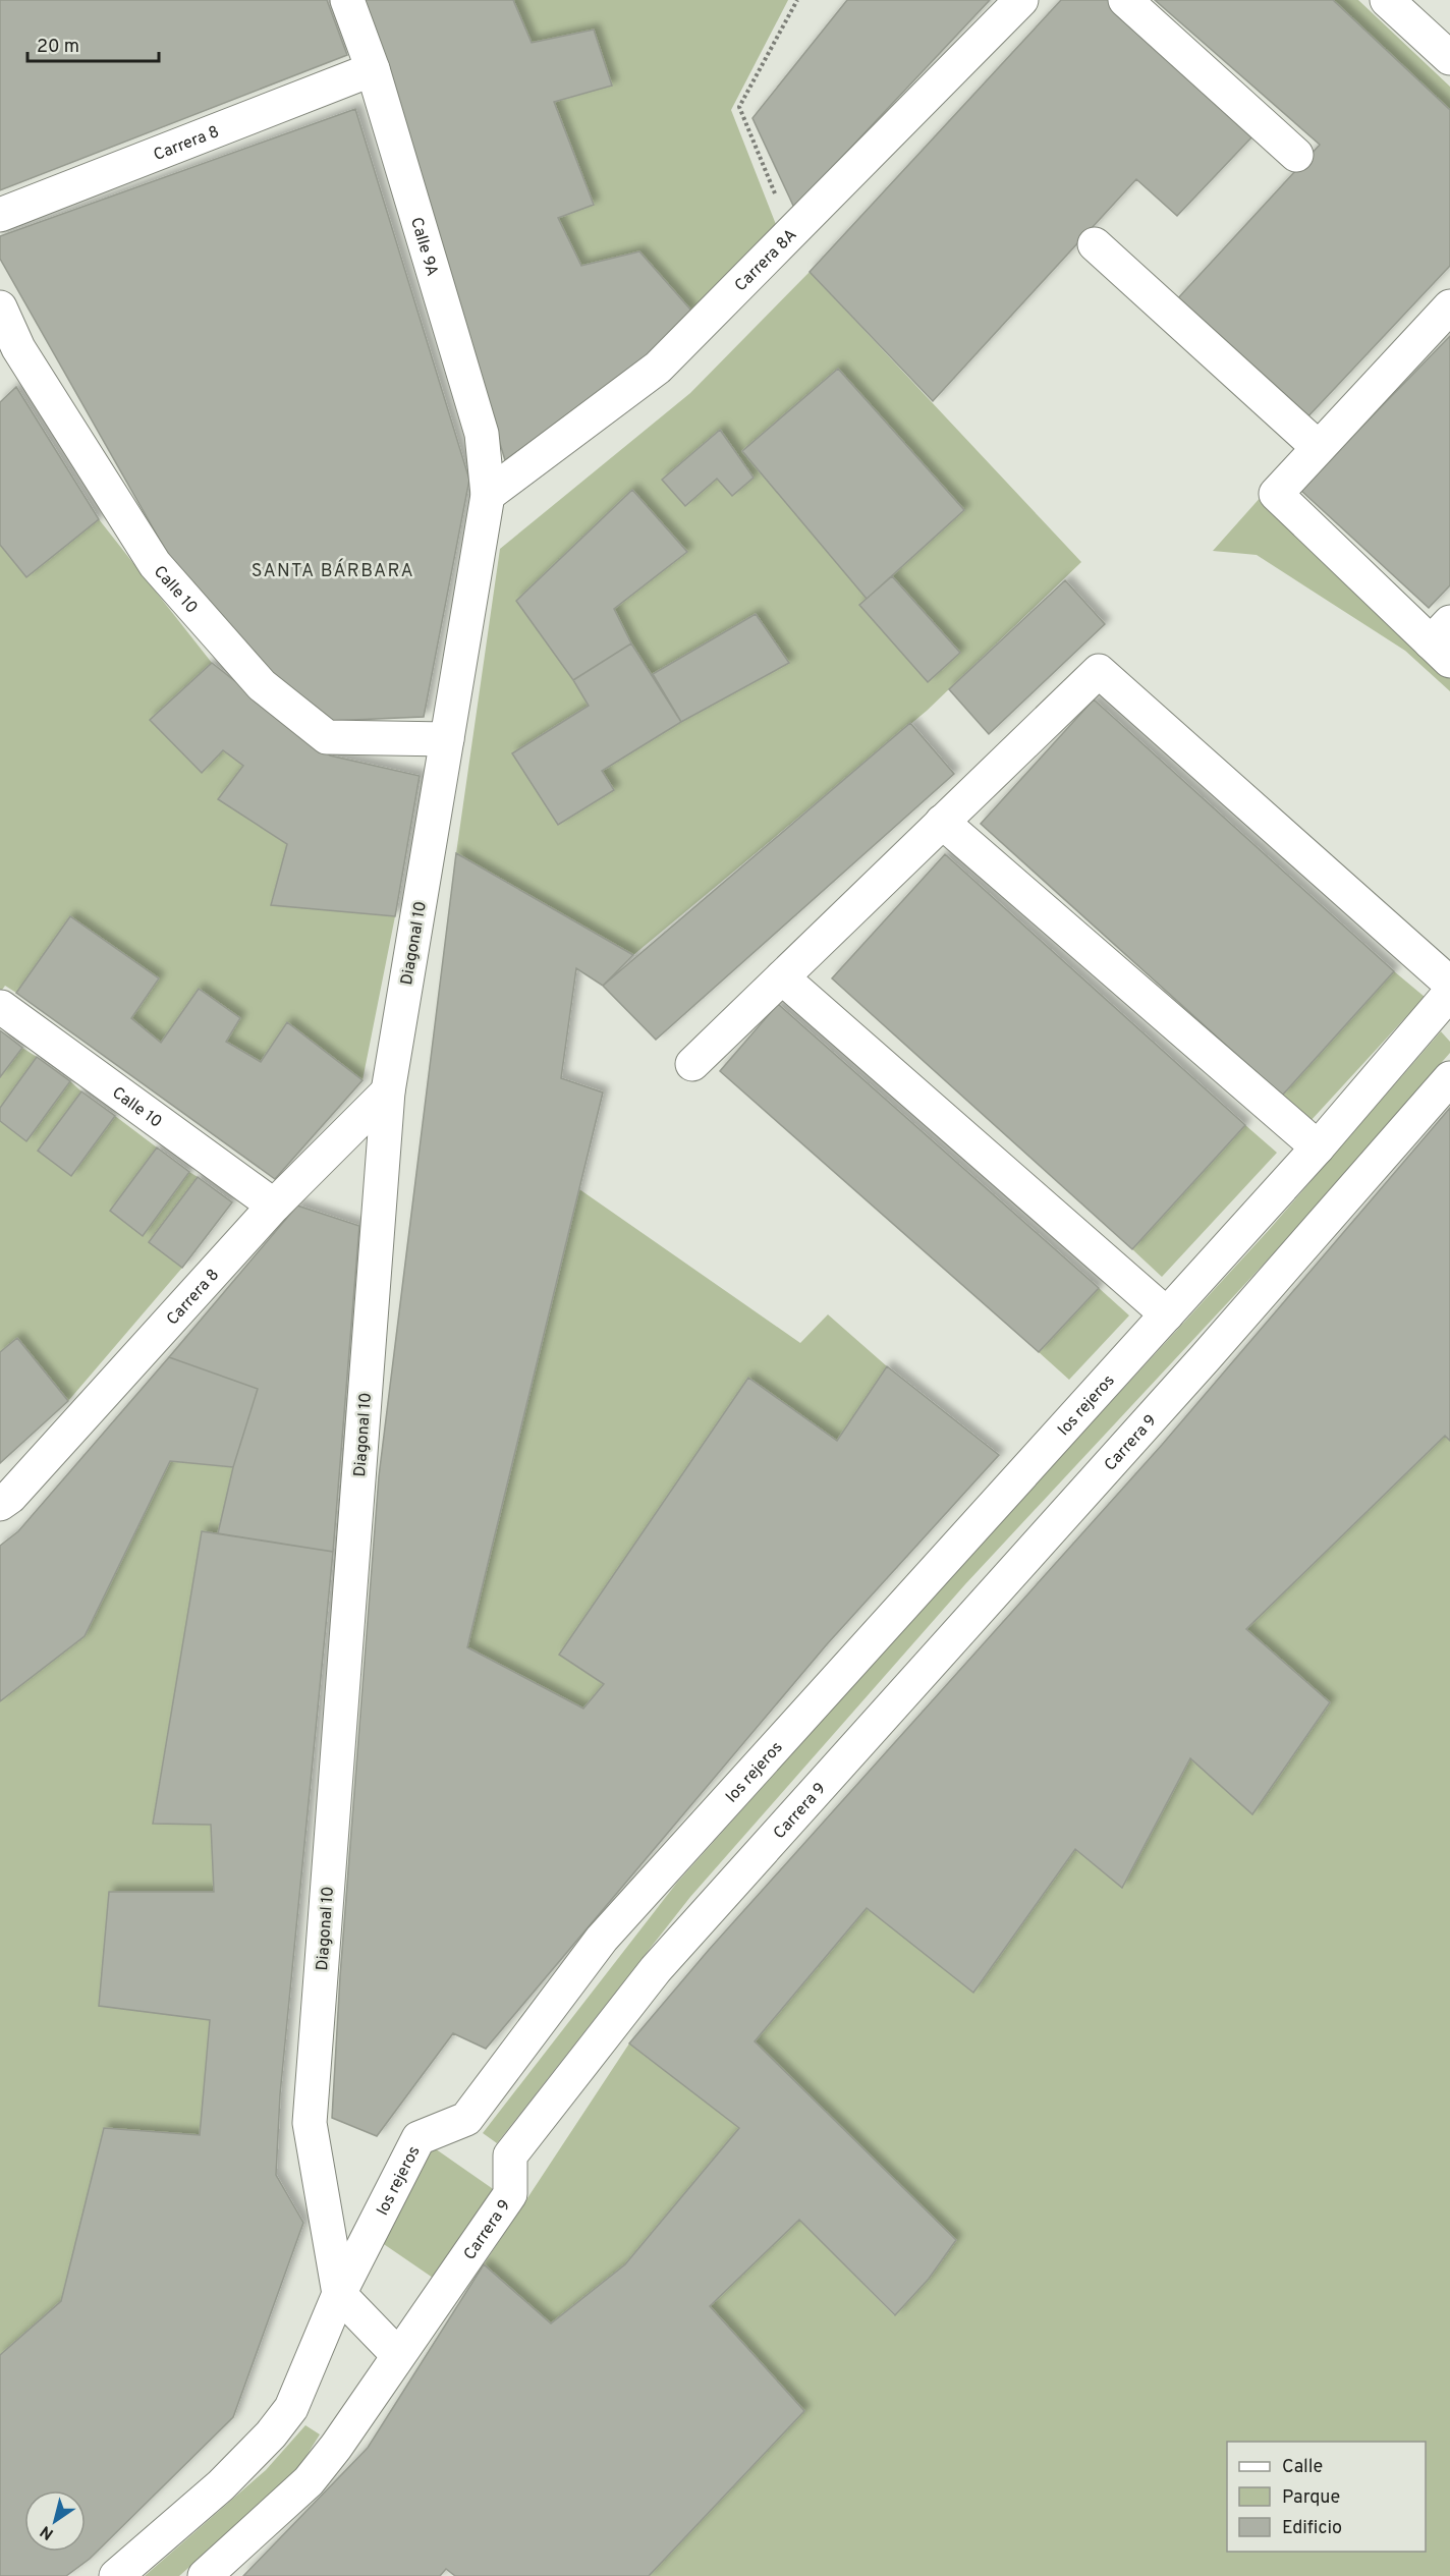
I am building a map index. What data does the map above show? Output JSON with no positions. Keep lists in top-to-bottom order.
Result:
{
  "streets": {
    "street": [
      "Carrera 8",
      "Calle 9A",
      "Carrera 8A",
      "Calle 10",
      "Diagonal 10",
      "los rejeros",
      "Carrera 9"
    ]
  },
  "crossings": [
    ["Carrera 8", "Calle 9A"],
    ["Carrera 8", "Calle 10"],
    ["Carrera 8", "Diagonal 10"],
    ["Calle 9A", "Carrera 8A"],
    ["Calle 9A", "Diagonal 10"],
    ["Carrera 8A", "Diagonal 10"],
    ["Calle 10", "Diagonal 10"],
    ["Diagonal 10", "los rejeros"]
  ],
  "districts": ["SANTA BÁRBARA"],
  "legend": ["Calle", "Parque", "Edificio"],
  "scale_bar": "20 m",
  "north": "bottom left"
}
